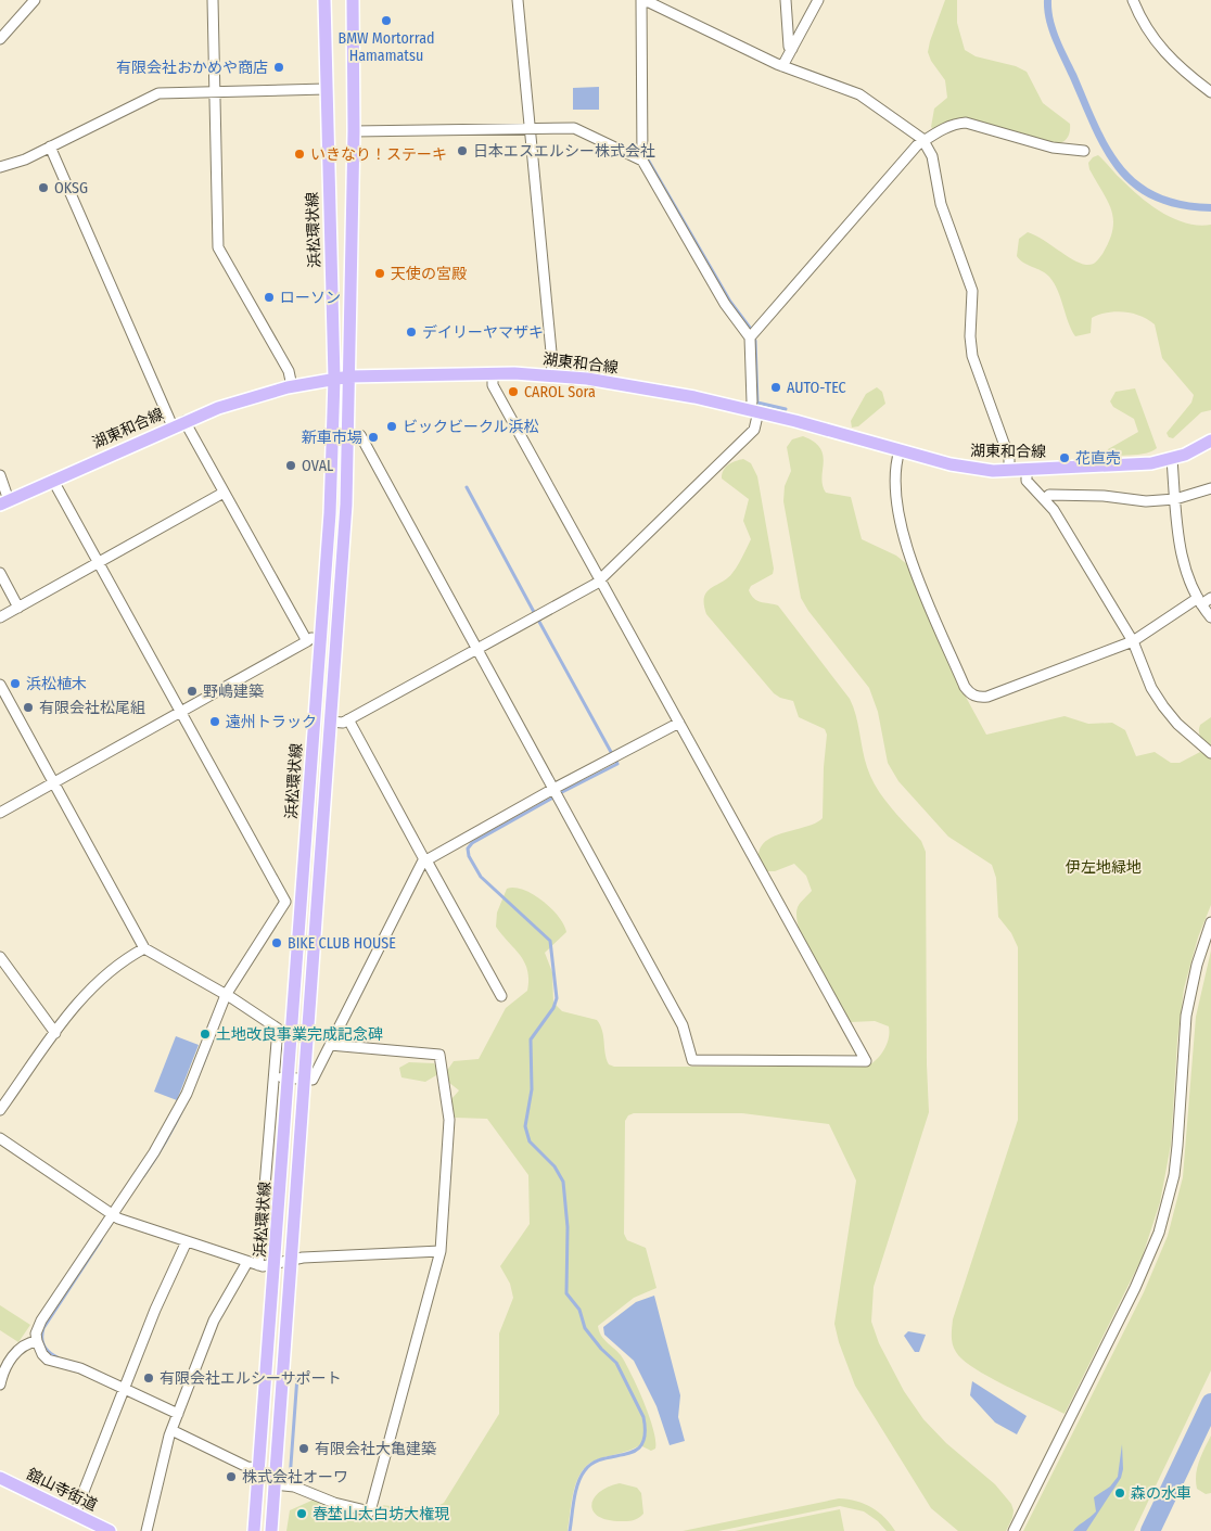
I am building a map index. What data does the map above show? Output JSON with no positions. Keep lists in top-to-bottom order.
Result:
{
  "streets": {
    "main road": ["浜松環状線", "湖東和合線", "舘山寺街道"]
  },
  "crossings": [
    ["浜松環状線", "湖東和合線"]
  ],
  "parks": ["伊左地緑地"],
  "places": [
    "BMW Mortorrad Hamamatsu",
    "有限会社おかめや商店",
    "日本エスエルシー株式会社",
    "いきなり！ステーキ",
    "OKSG",
    "天使の宮殿",
    "ローソン",
    "デイリーヤマザキ",
    "AUTO-TEC",
    "CAROL Sora",
    "ビックビークル浜松",
    "新車市場",
    "花直売",
    "OVAL",
    "浜松植木",
    "野嶋建築",
    "有限会社松尾組",
    "遠州トラック",
    "BIKE CLUB HOUSE",
    "土地改良事業完成記念碑",
    "有限会社エルシーサポート",
    "有限会社大亀建築",
    "株式会社オーワ",
    "森の水車",
    "春埜山太白坊大権現"
  ]
}
